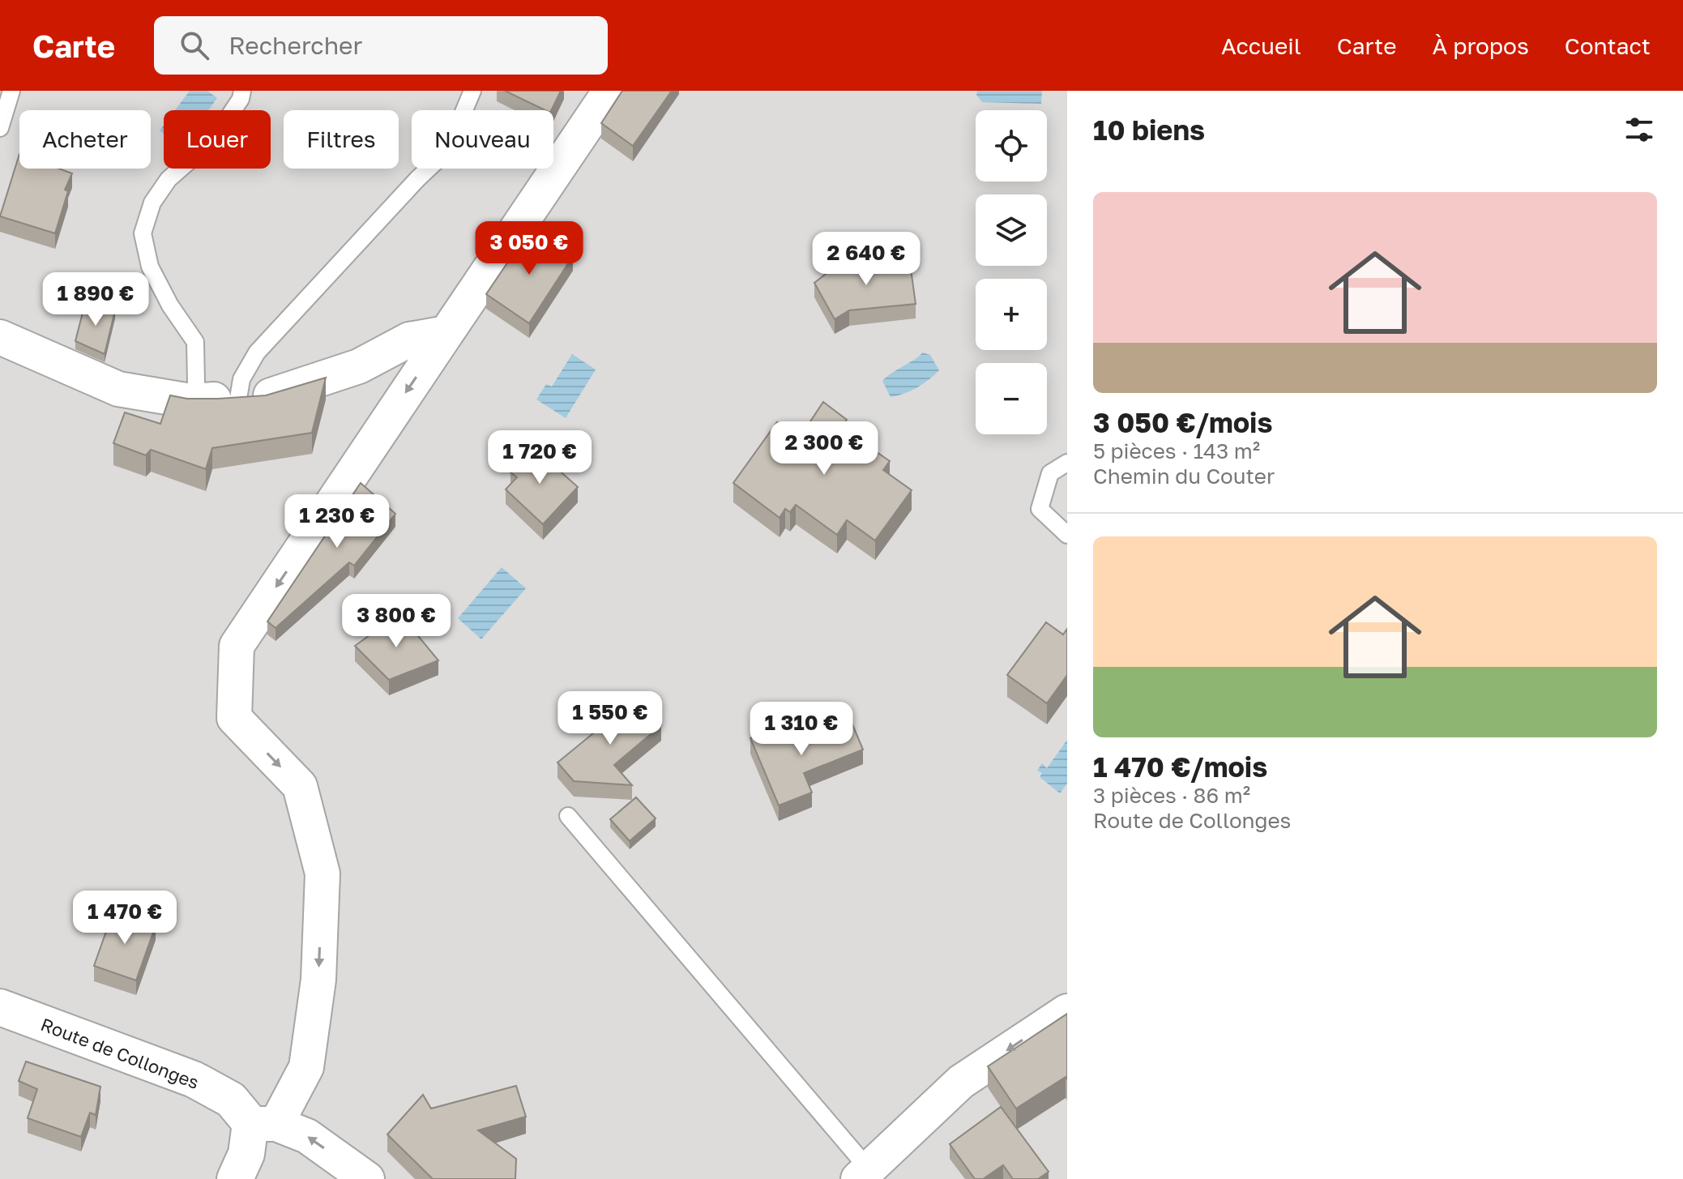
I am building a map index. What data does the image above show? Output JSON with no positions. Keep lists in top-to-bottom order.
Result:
{
  "streets": {
    "street": ["Route de Collonges"]
  },
  "page": {
    "header": "Carte",
    "search": "Rechercher",
    "nav": [
      "Accueil",
      "Carte",
      "À propos",
      "Contact"
    ],
    "heading": "10 biens",
    "map_buttons": ["+", "−"],
    "chip": [
      "Acheter",
      "Louer",
      "Filtres",
      "Nouveau"
    ],
    "list": [
      {
        "name": "3 050 €/mois",
        "note": "5 pièces · 143 m² · Chemin du Couter"
      },
      {
        "name": "1 470 €/mois",
        "note": "3 pièces · 86 m² · Route de Collonges"
      }
    ],
    "price": [
      "3 050 €",
      "2 640 €",
      "1 890 €",
      "2 300 €",
      "1 720 €",
      "1 230 €",
      "3 800 €",
      "1 550 €",
      "1 310 €",
      "1 470 €"
    ]
  }
}
